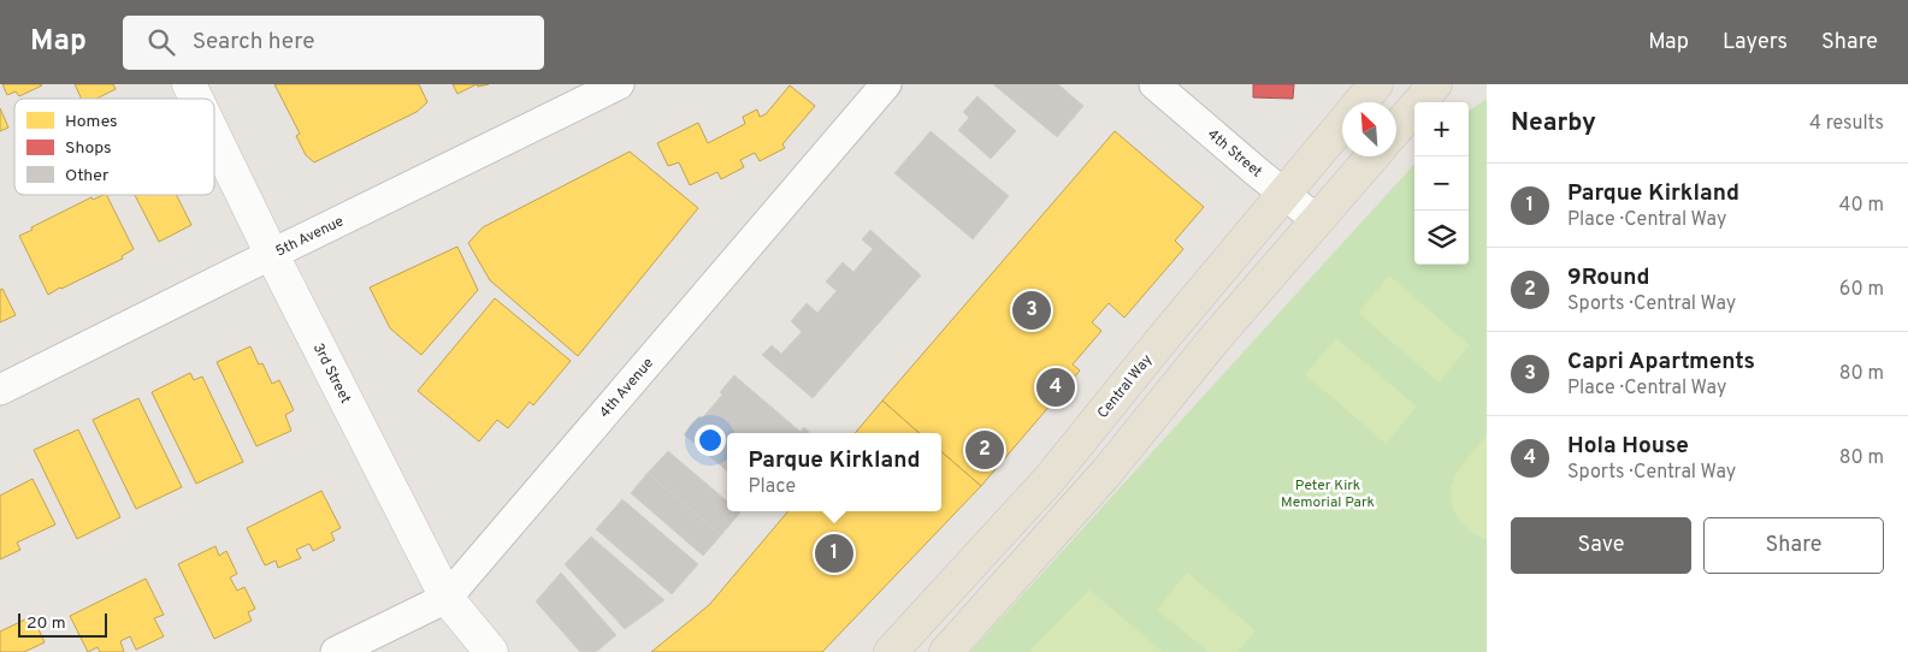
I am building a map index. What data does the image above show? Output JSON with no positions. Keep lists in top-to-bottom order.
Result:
{
  "streets": {
    "main road": ["Central Way"],
    "street": [
      "4th Street",
      "5th Avenue",
      "3rd Street",
      "4th Avenue"
    ]
  },
  "crossings": [
    ["4th Street", "Central Way"],
    ["5th Avenue", "3rd Street"],
    ["3rd Street", "4th Avenue"]
  ],
  "parks": ["Peter Kirk Memorial Park"],
  "legend": ["Homes", "Shops", "Other"],
  "scale_bar": "20 m",
  "north": "top left",
  "page": {
    "header": "Map",
    "search": "Search here",
    "nav": ["Map", "Layers", "Share"],
    "heading": ["Nearby", "4 results"],
    "map_buttons": ["+", "−"],
    "list": [
      {
        "mark": "1",
        "name": "Parque Kirkland",
        "note": "Place · Central Way",
        "value": "40 m"
      },
      {
        "mark": "2",
        "name": "9Round",
        "note": "Sports · Central Way",
        "value": "60 m"
      },
      {
        "mark": "3",
        "name": "Capri Apartments",
        "note": "Place · Central Way",
        "value": "80 m"
      },
      {
        "mark": "4",
        "name": "Hola House",
        "note": "Sports · Central Way",
        "value": "80 m"
      }
    ],
    "pins": [
      "3",
      "4",
      "2",
      "1"
    ],
    "popup": ["Parque Kirkland", "Place"],
    "buttons": ["Save", "Share"],
    "scale": "20 m"
  }
}
